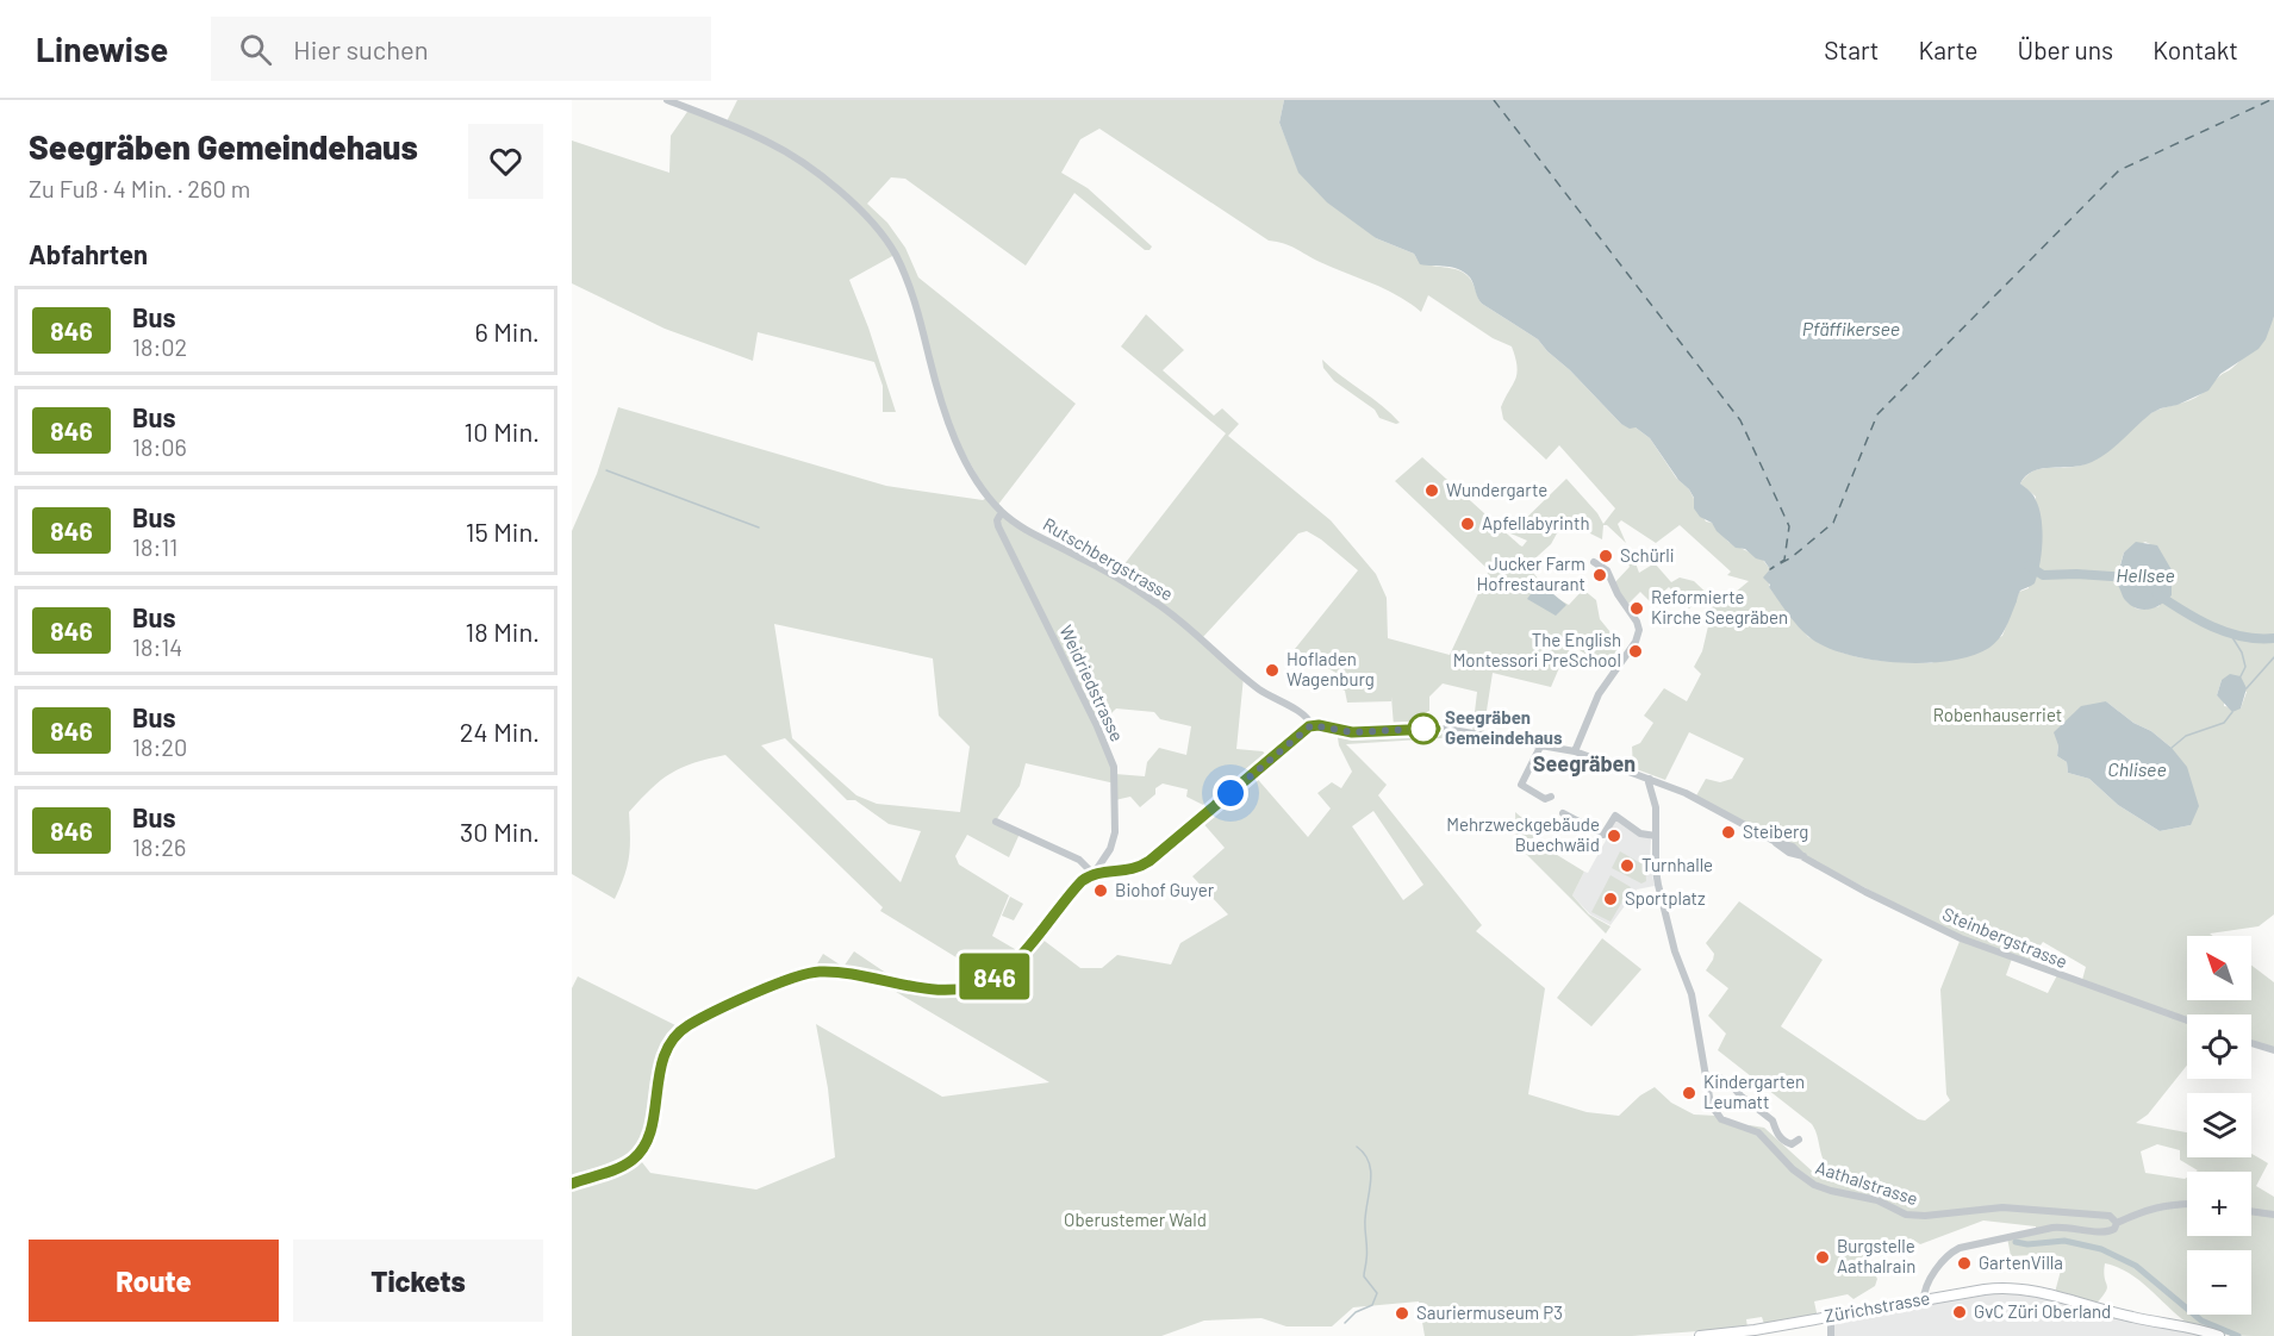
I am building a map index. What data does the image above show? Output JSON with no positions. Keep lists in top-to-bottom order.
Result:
{
  "streets": {
    "main road": ["Zürichstrasse"],
    "street": [
      "Rutschbergstrasse",
      "Weidriedstrasse",
      "Steinbergstrasse",
      "Aathalstrasse"
    ]
  },
  "crossings": [
    ["Rutschbergstrasse", "Weidriedstrasse"],
    ["Rutschbergstrasse", "Steinbergstrasse"],
    ["Rutschbergstrasse", "Aathalstrasse"],
    ["Steinbergstrasse", "Aathalstrasse"]
  ],
  "districts": ["Seegräben"],
  "water": ["Pfäffikersee", "Hellsee", "Chlisee"],
  "parks": ["Robenhauserriet", "Oberustemer Wald"],
  "places": [
    "Wundergarte",
    "Apfellabyrinth",
    "Schürli",
    "Jucker Farm Hofrestaurant",
    "Reformierte Kirche Seegräben",
    "The English Montessori PreSchool",
    "Hofladen Wagenburg",
    "Seegräben Gemeindehaus",
    "Steiberg",
    "Mehrzweckgebäude Buechwäid",
    "Turnhalle",
    "Biohof Guyer",
    "Sportplatz",
    "Kindergarten Leumatt",
    "Burgstelle Aathalrain",
    "GartenVilla",
    "GvC Züri Oberland",
    "Sauriermuseum P3"
  ],
  "lines": ["bus line 846"],
  "north": "top left",
  "page": {
    "header": "Linewise",
    "search": "Hier suchen",
    "nav": [
      "Start",
      "Karte",
      "Über uns",
      "Kontakt"
    ],
    "heading": [
      ["Seegräben Gemeindehaus", "Zu Fuß · 4 Min. · 260 m"],
      "Abfahrten"
    ],
    "on_map": "846",
    "list": [
      {
        "mark": "846",
        "name": "Bus",
        "note": "18:02",
        "value": "6 Min."
      },
      {
        "mark": "846",
        "name": "Bus",
        "note": "18:06",
        "value": "10 Min."
      },
      {
        "mark": "846",
        "name": "Bus",
        "note": "18:11",
        "value": "15 Min."
      },
      {
        "mark": "846",
        "name": "Bus",
        "note": "18:14",
        "value": "18 Min."
      },
      {
        "mark": "846",
        "name": "Bus",
        "note": "18:20",
        "value": "24 Min."
      },
      {
        "mark": "846",
        "name": "Bus",
        "note": "18:26",
        "value": "30 Min."
      }
    ],
    "map_buttons": ["+", "−"],
    "buttons": ["Route", "Tickets"]
  }
}
